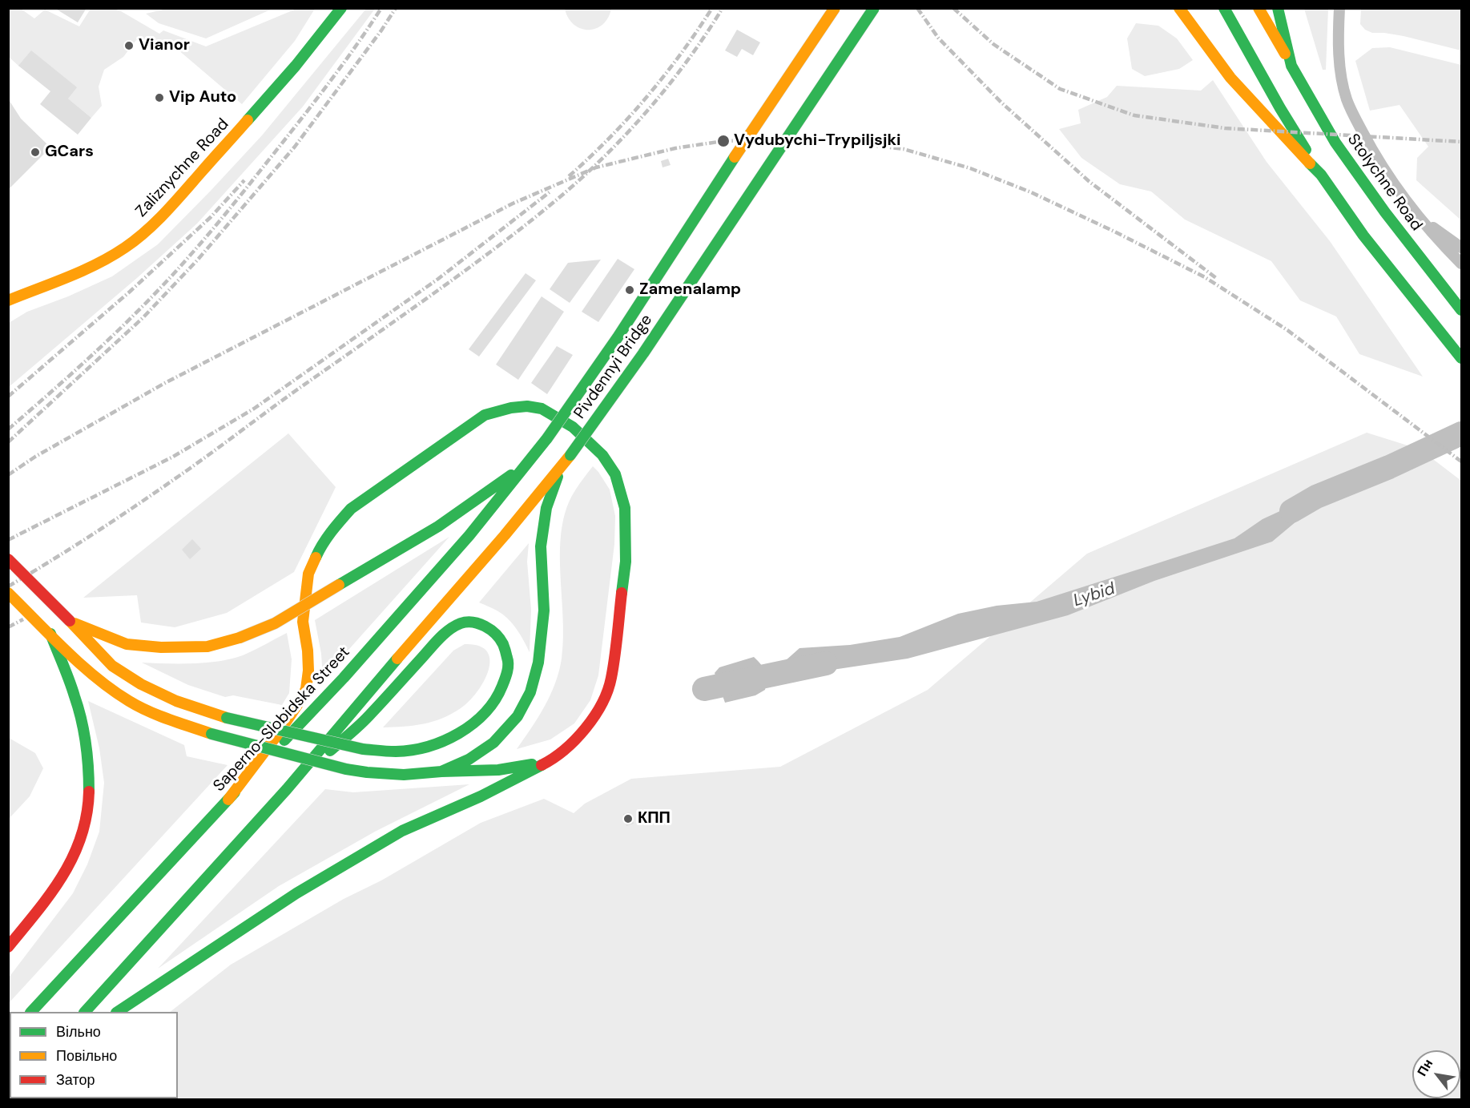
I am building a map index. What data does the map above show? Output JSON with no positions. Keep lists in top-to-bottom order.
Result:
{
  "streets": {
    "main road": [
      "Zaliznychne Road",
      "Stolychne Road",
      "Pivdennyi Bridge",
      "Saperno-Slobidska Street"
    ]
  },
  "crossings": [
    ["Pivdennyi Bridge", "Saperno-Slobidska Street"]
  ],
  "water": ["Lybid"],
  "places": [
    "Vianor",
    "Vip Auto",
    "Vydubychi-Trypiljsjki",
    "GCars",
    "Zamenalamp",
    "КПП"
  ],
  "legend": ["Вільно", "Повільно", "Затор"],
  "north": "top left"
}
